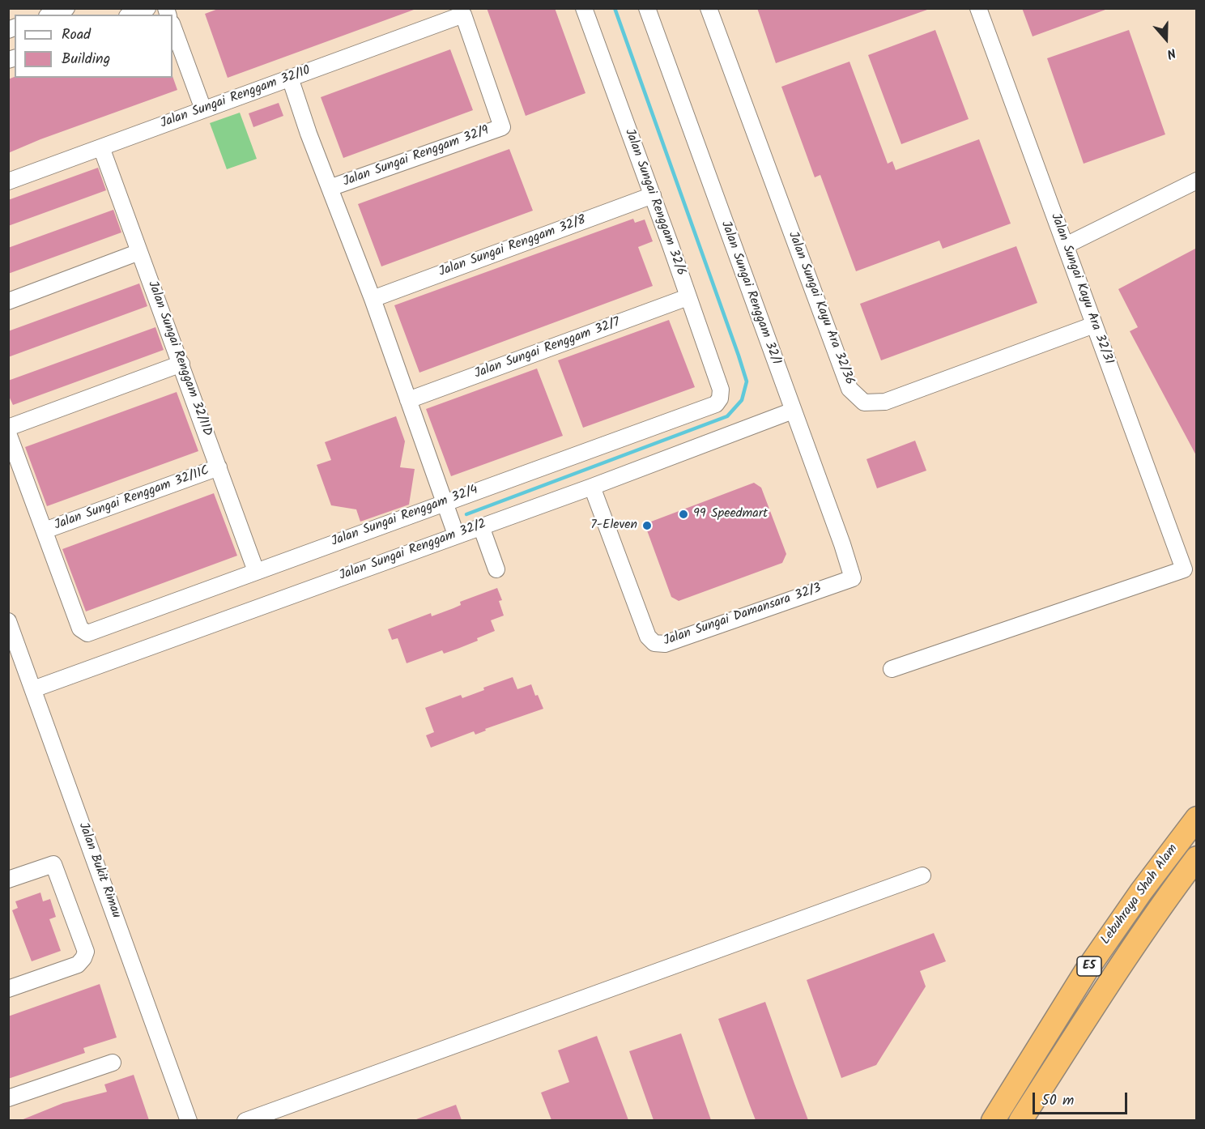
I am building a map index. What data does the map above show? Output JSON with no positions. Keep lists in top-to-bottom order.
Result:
{
  "streets": {
    "highway": ["Lebuhraya Shah Alam", "E5"],
    "street": [
      "Jalan Sungai Renggam 32/10",
      "Jalan Sungai Renggam 32/9",
      "Jalan Sungai Renggam 32/6",
      "Jalan Sungai Renggam 32/8",
      "Jalan Sungai Kayu Ara 32/31",
      "Jalan Sungai Renggam 32/1",
      "Jalan Sungai Kayu Ara 32/36",
      "Jalan Sungai Renggam 32/7",
      "Jalan Sungai Renggam 32/11D",
      "Jalan Sungai Renggam 32/11C",
      "Jalan Sungai Renggam 32/4",
      "Jalan Sungai Renggam 32/2",
      "Jalan Sungai Damansara 32/3",
      "Jalan Bukit Rimau"
    ]
  },
  "crossings": [
    ["Jalan Sungai Renggam 32/10", "Jalan Sungai Renggam 32/9"],
    ["Jalan Sungai Renggam 32/10", "Jalan Sungai Renggam 32/11D"],
    ["Jalan Sungai Renggam 32/6", "Jalan Sungai Renggam 32/8"],
    ["Jalan Sungai Renggam 32/6", "Jalan Sungai Renggam 32/7"],
    ["Jalan Sungai Renggam 32/6", "Jalan Sungai Renggam 32/4"],
    ["Jalan Sungai Kayu Ara 32/31", "Jalan Sungai Kayu Ara 32/36"],
    ["Jalan Sungai Renggam 32/1", "Jalan Sungai Renggam 32/2"],
    ["Jalan Sungai Renggam 32/1", "Jalan Sungai Damansara 32/3"],
    ["Jalan Sungai Renggam 32/11D", "Jalan Sungai Renggam 32/11C"],
    ["Jalan Sungai Renggam 32/11D", "Jalan Sungai Renggam 32/4"],
    ["Jalan Sungai Renggam 32/11C", "Jalan Sungai Renggam 32/4"],
    ["Jalan Sungai Renggam 32/2", "Jalan Sungai Damansara 32/3"],
    ["Jalan Sungai Renggam 32/2", "Jalan Bukit Rimau"]
  ],
  "places": ["99 Speedmart", "7-Eleven"],
  "legend": ["Road", "Building"],
  "scale_bar": "50 m",
  "north": "bottom"
}
